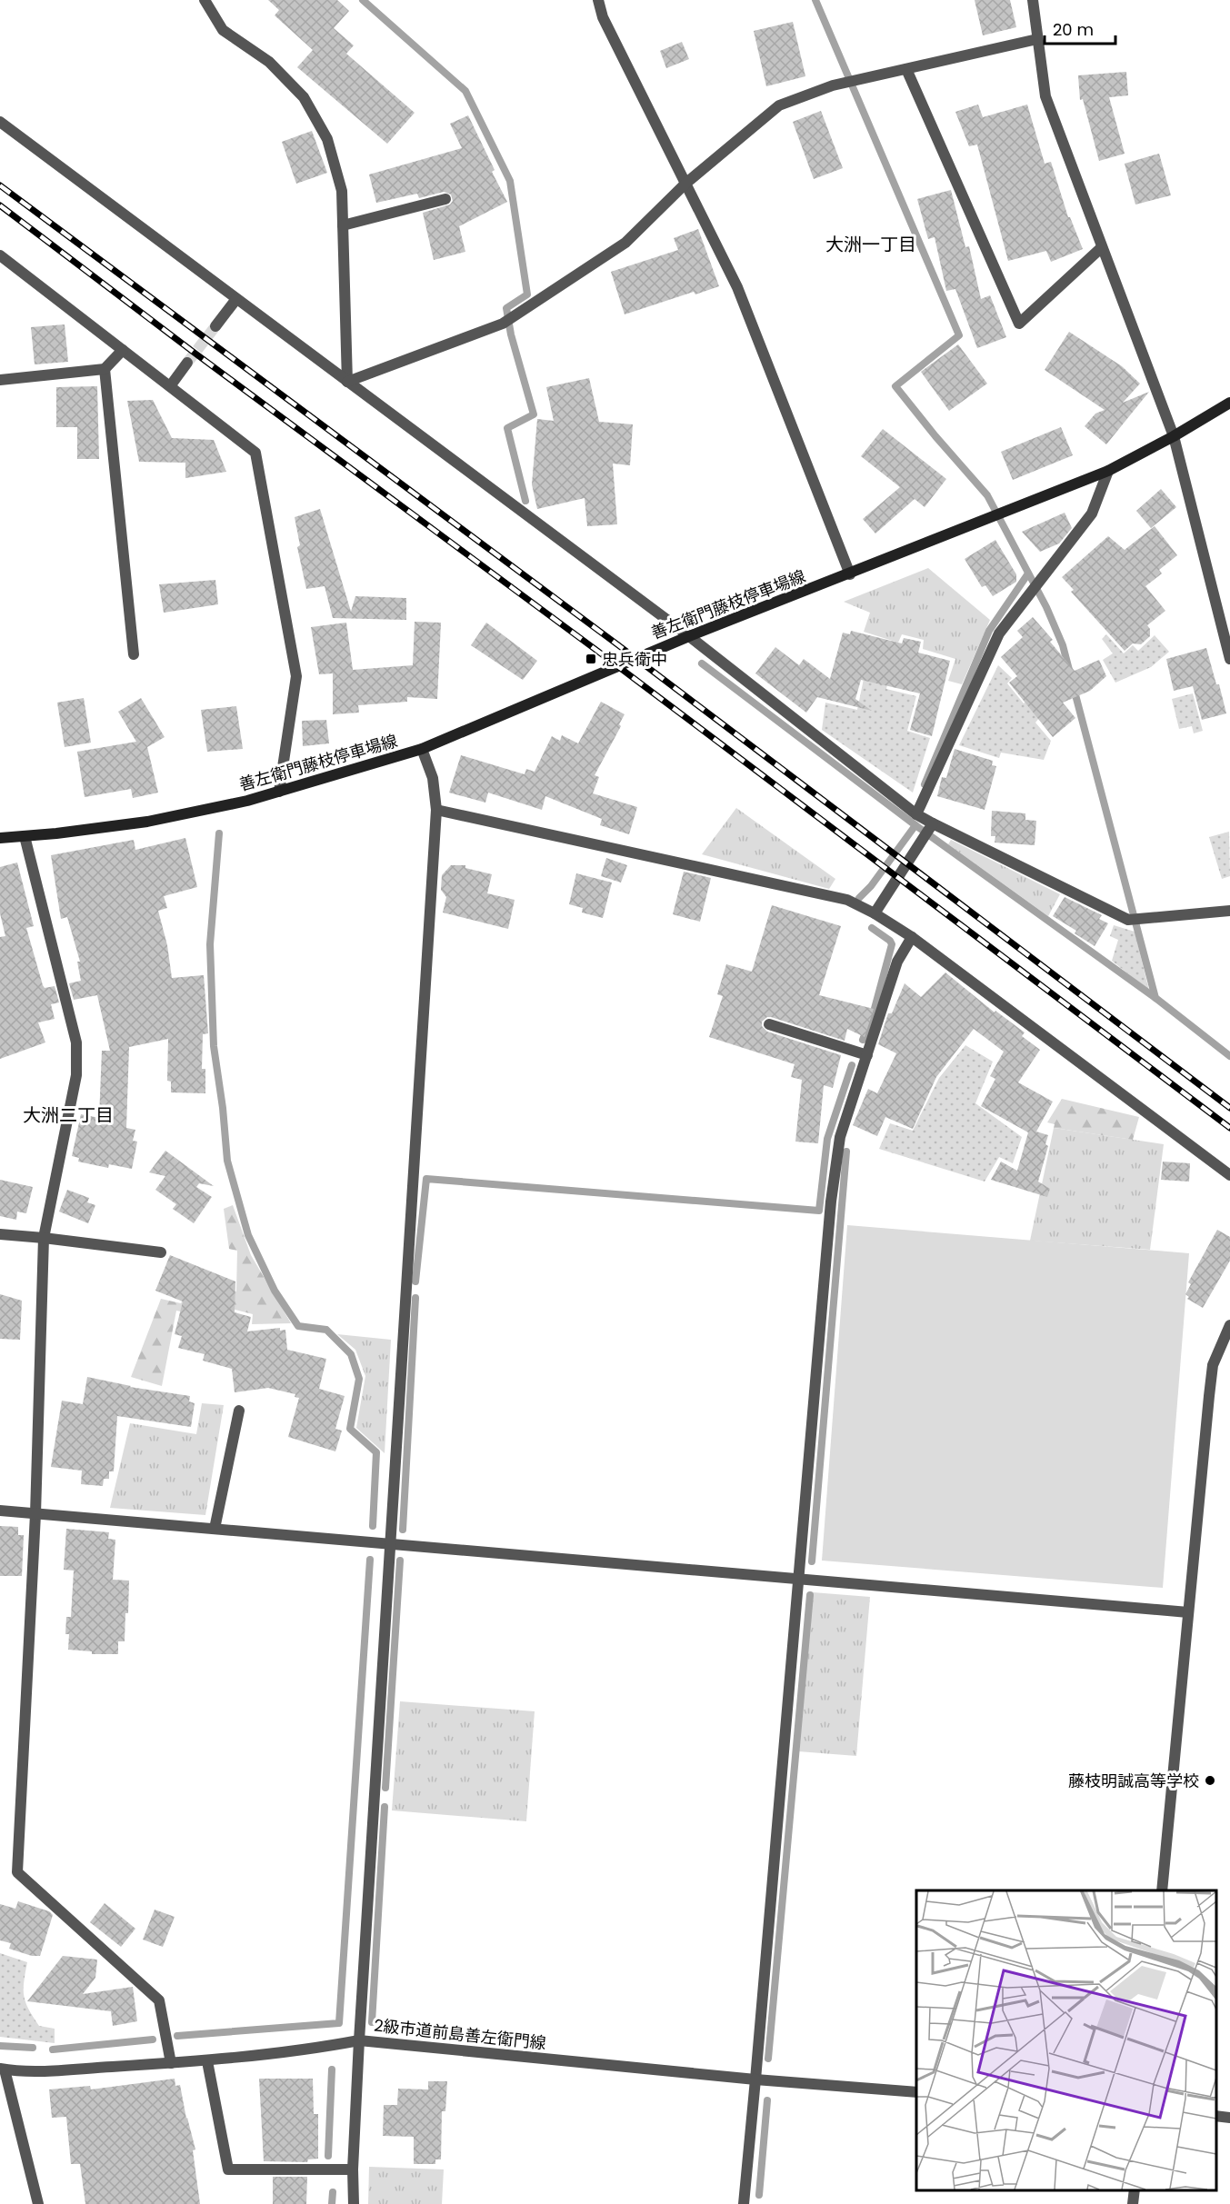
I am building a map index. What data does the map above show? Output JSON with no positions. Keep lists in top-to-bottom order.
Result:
{
  "streets": {
    "main road": ["善左衛門藤枝停車場線"],
    "street": ["2級市道前島善左衛門線"]
  },
  "districts": ["大洲一丁目", "大洲二丁目"],
  "places": {
    "transit": ["忠兵衛中"],
    "other": ["藤枝明誠高等学校"]
  },
  "scale_bar": "20 m"
}
